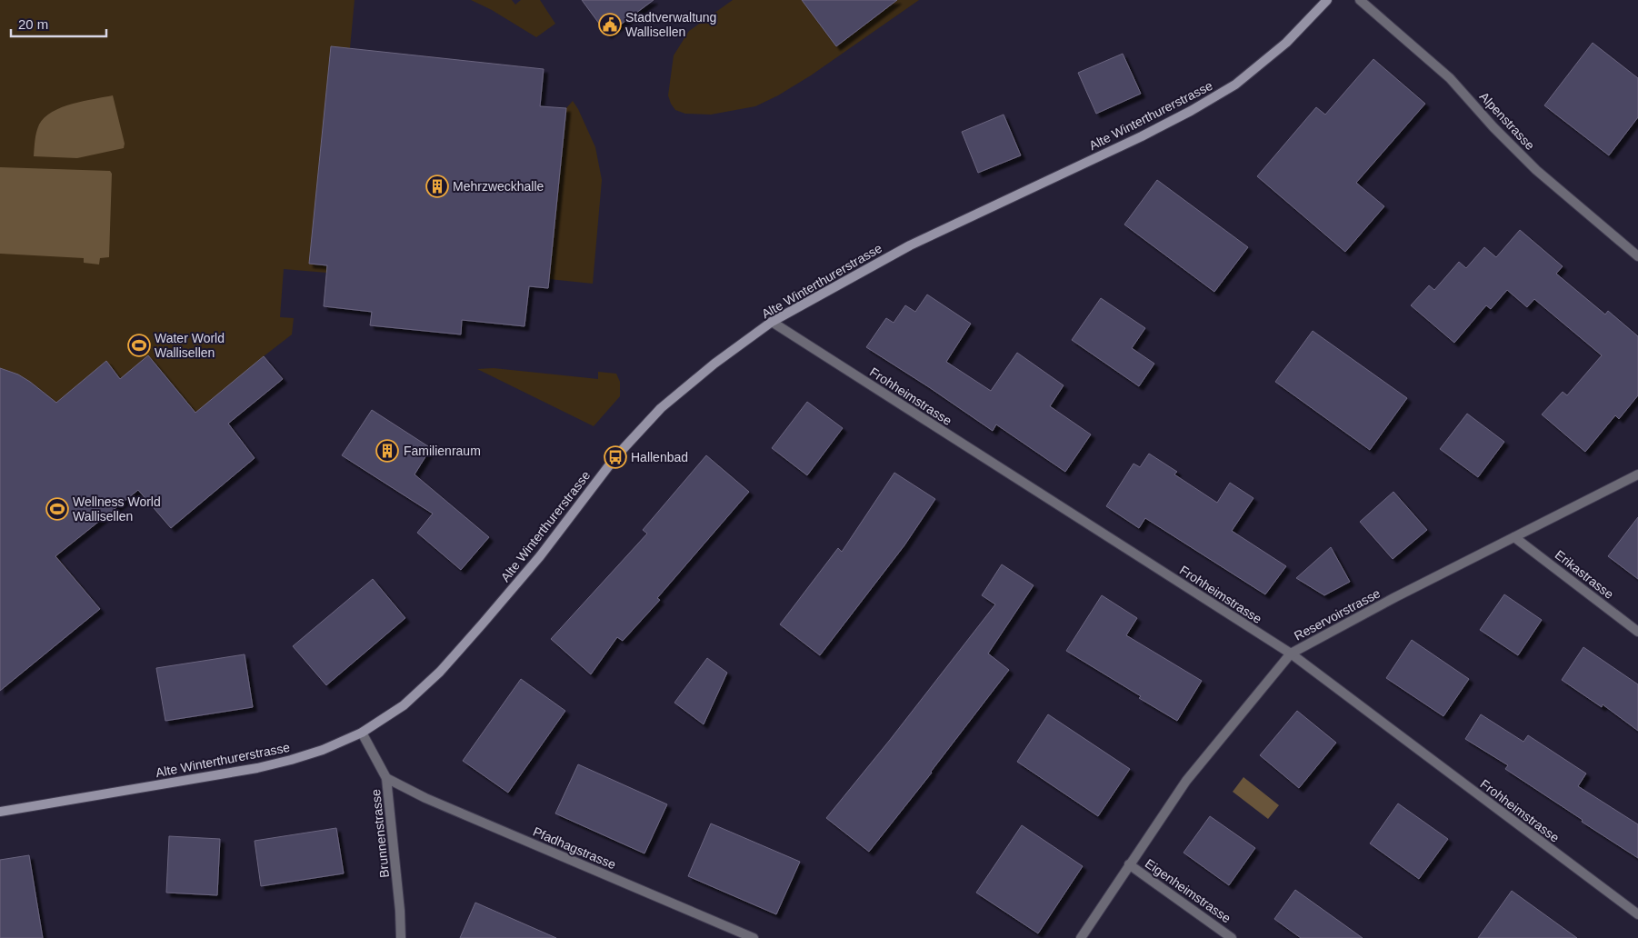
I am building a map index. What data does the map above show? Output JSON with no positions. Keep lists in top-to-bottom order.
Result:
{
  "streets": {
    "main road": ["Alte Winterthurerstrasse"],
    "street": [
      "Alpenstrasse",
      "Frohheimstrasse",
      "Erikastrasse",
      "Reservoirstrasse",
      "Brunnenstrasse",
      "Pfadhagstrasse",
      "Eigenheimstrasse"
    ]
  },
  "crossings": [
    ["Alte Winterthurerstrasse", "Frohheimstrasse"],
    ["Alte Winterthurerstrasse", "Brunnenstrasse"],
    ["Frohheimstrasse", "Reservoirstrasse"],
    ["Erikastrasse", "Reservoirstrasse"],
    ["Reservoirstrasse", "Eigenheimstrasse"],
    ["Brunnenstrasse", "Pfadhagstrasse"]
  ],
  "places": {
    "public building": ["Stadtverwaltung Wallisellen"],
    "building": ["Mehrzweckhalle", "Familienraum"],
    "sports": ["Water World Wallisellen", "Wellness World Wallisellen"],
    "bus stop": ["Hallenbad"]
  },
  "scale_bar": "20 m"
}
